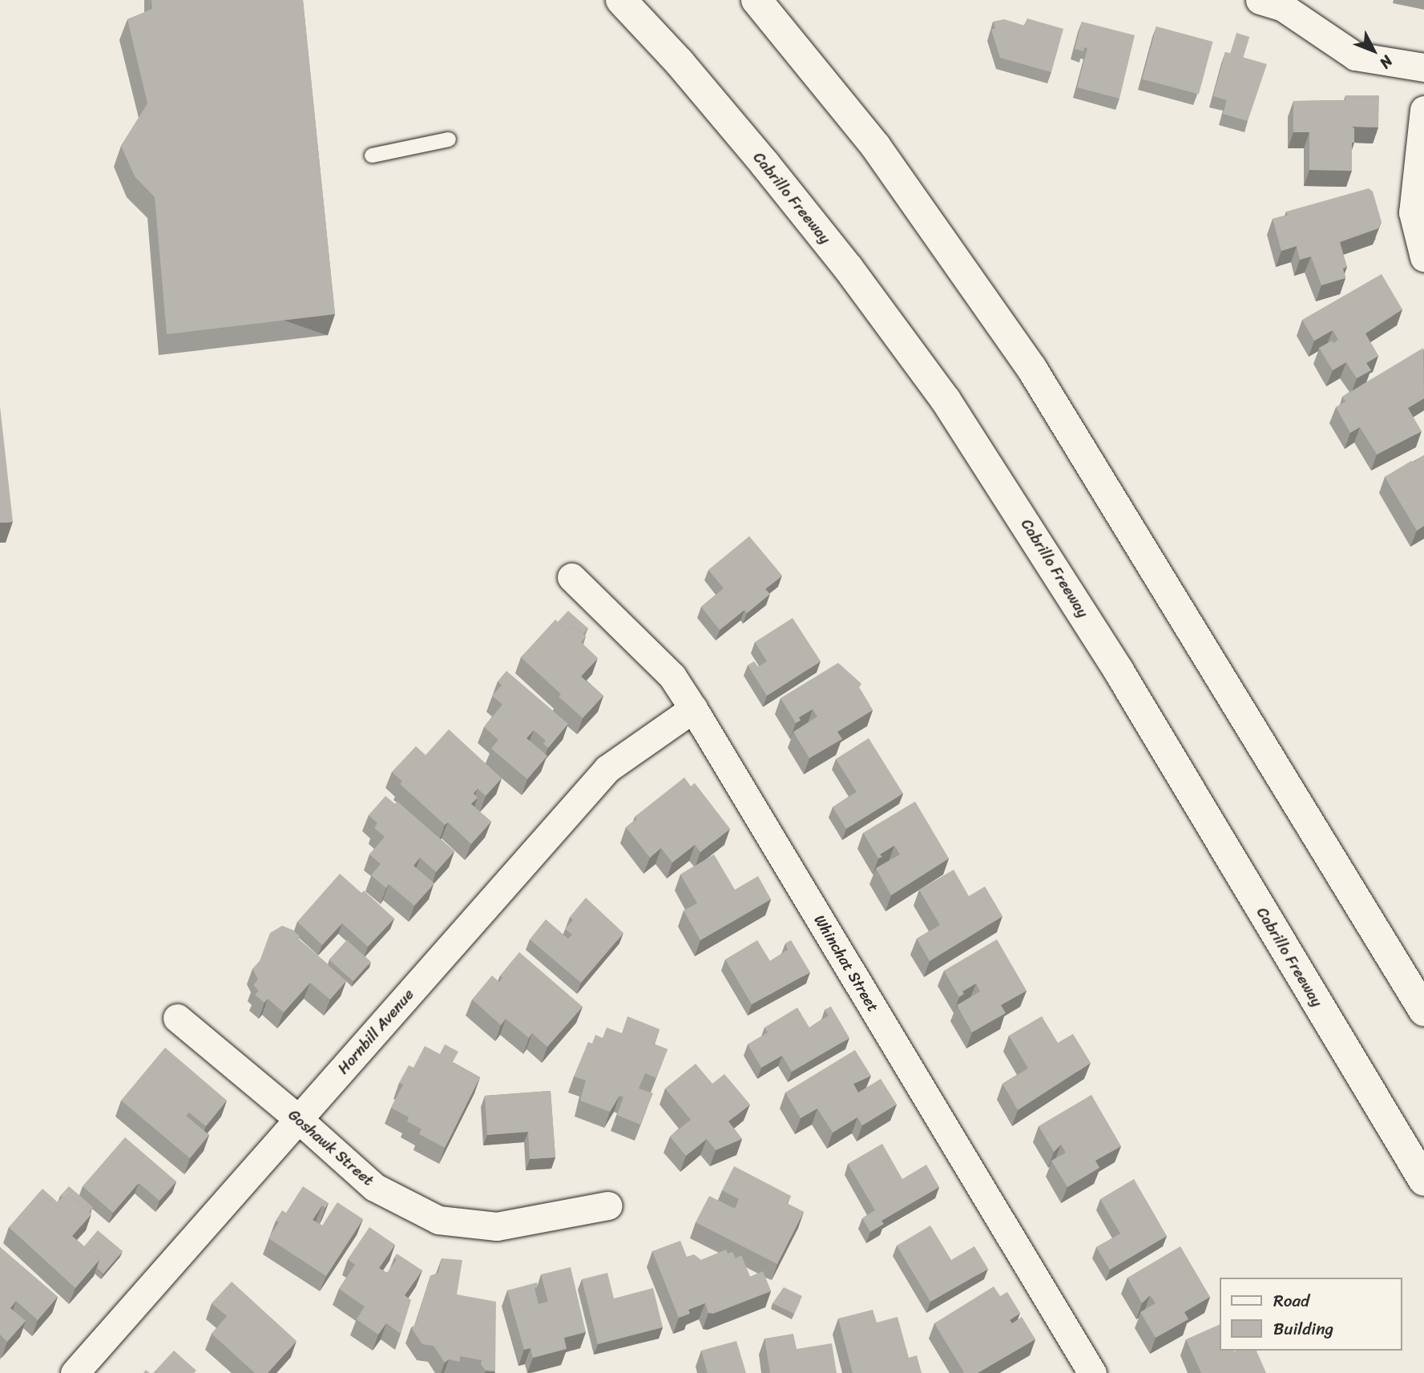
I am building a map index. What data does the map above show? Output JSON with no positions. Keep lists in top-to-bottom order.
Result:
{
  "streets": {
    "highway": ["Cabrillo Freeway"],
    "street": ["Whinchat Street", "Hornbill Avenue", "Goshawk Street"]
  },
  "crossings": [
    ["Whinchat Street", "Hornbill Avenue"],
    ["Hornbill Avenue", "Goshawk Street"]
  ],
  "legend": ["Road", "Building"],
  "north": "bottom right"
}
